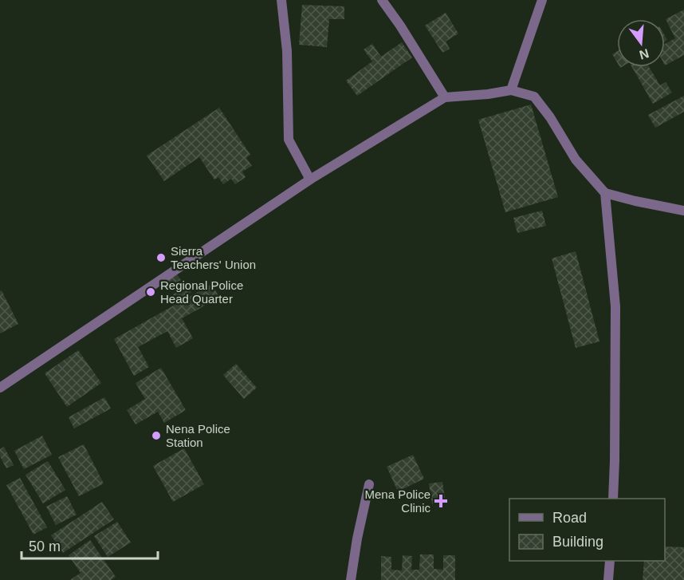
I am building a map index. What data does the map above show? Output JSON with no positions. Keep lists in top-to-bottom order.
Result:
{
  "places": {
    "other": ["Sierra Teachers' Union", "Regional Police Head Quarter", "Nena Police Station"],
    "health": ["Mena Police Clinic"]
  },
  "legend": ["Road", "Building"],
  "scale_bar": "50 m",
  "north": "bottom"
}
